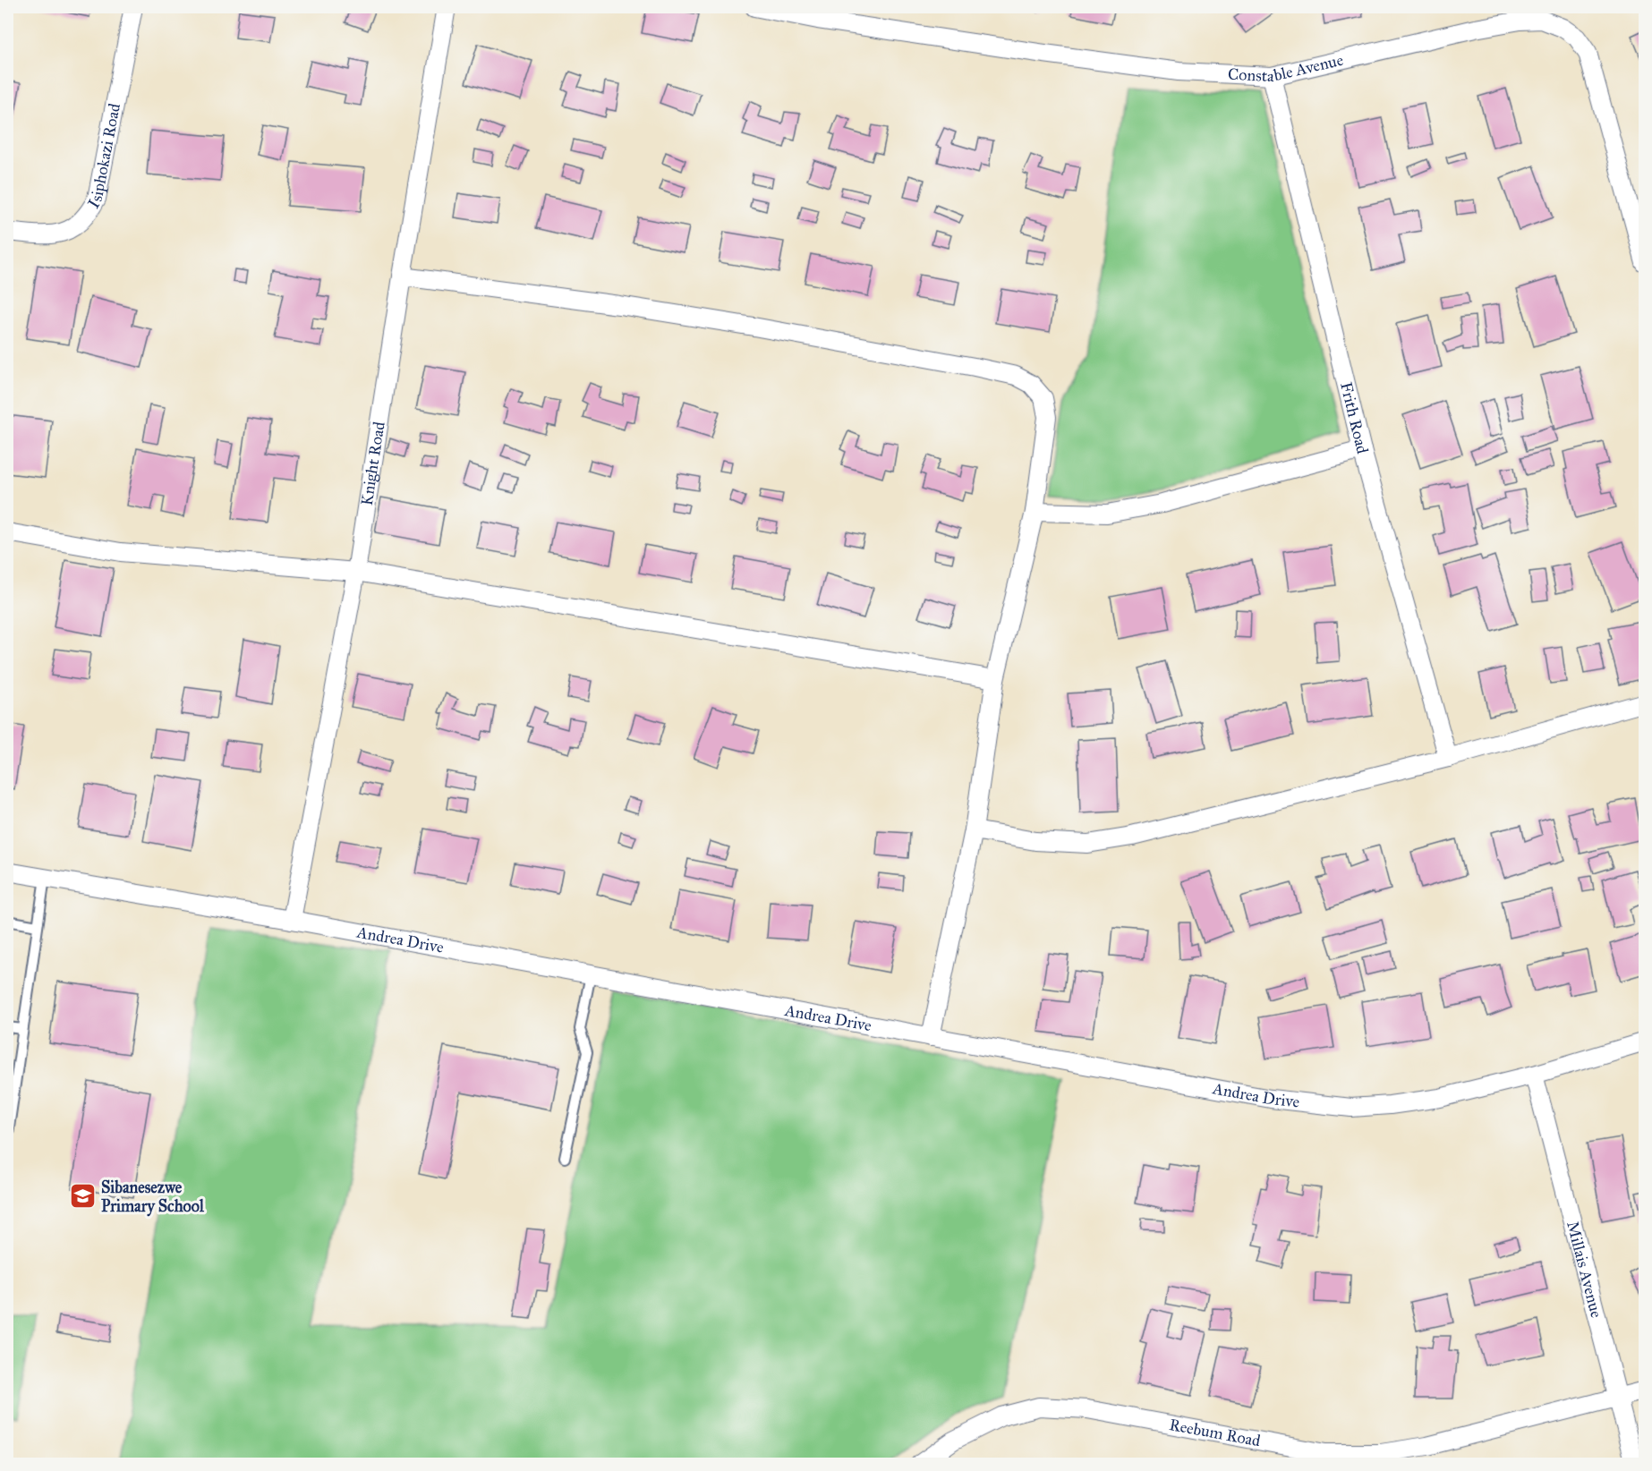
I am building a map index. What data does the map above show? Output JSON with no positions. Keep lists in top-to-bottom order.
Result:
{
  "streets": {
    "street": [
      "Constable Avenue",
      "Isiphokazi Road",
      "Frith Road",
      "Knight Road",
      "Andrea Drive",
      "Millais Avenue",
      "Reebum Road"
    ]
  },
  "crossings": [
    ["Constable Avenue", "Frith Road"],
    ["Knight Road", "Andrea Drive"],
    ["Andrea Drive", "Millais Avenue"],
    ["Millais Avenue", "Reebum Road"]
  ],
  "places": {
    "school or university": ["Sibanesezwe Primary School"]
  }
}
